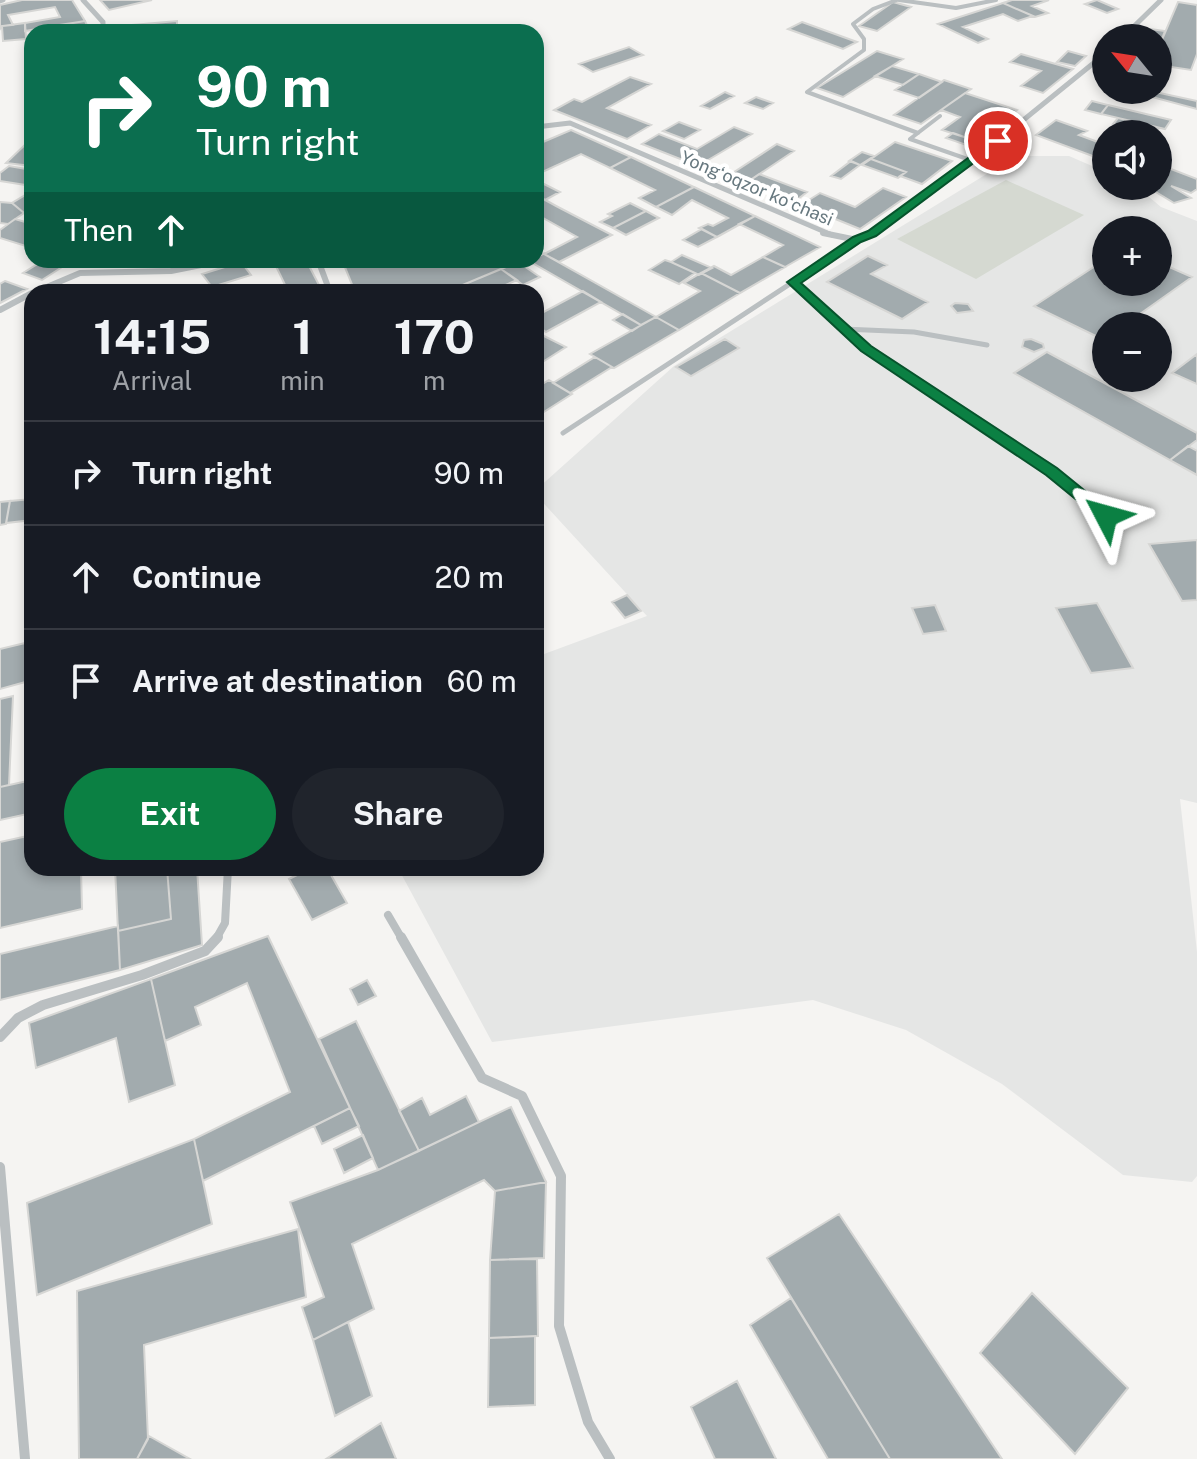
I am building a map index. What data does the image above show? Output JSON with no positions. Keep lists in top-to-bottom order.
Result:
{
  "streets": {
    "street": ["Yongʻoqzor koʻchasi"]
  },
  "north": "top left",
  "page": {
    "map_buttons": ["+", "−"],
    "turn": ["90 m", "Turn right"],
    "then": "Then",
    "eta": [
      "14:15",
      "Arrival",
      "1",
      "min",
      "170",
      "m"
    ],
    "list": [
      {
        "name": "Turn right",
        "value": "90 m"
      },
      {
        "name": "Continue",
        "value": "20 m"
      },
      {
        "name": "Arrive at destination",
        "value": "60 m"
      }
    ],
    "buttons": ["Exit", "Share"]
  }
}
